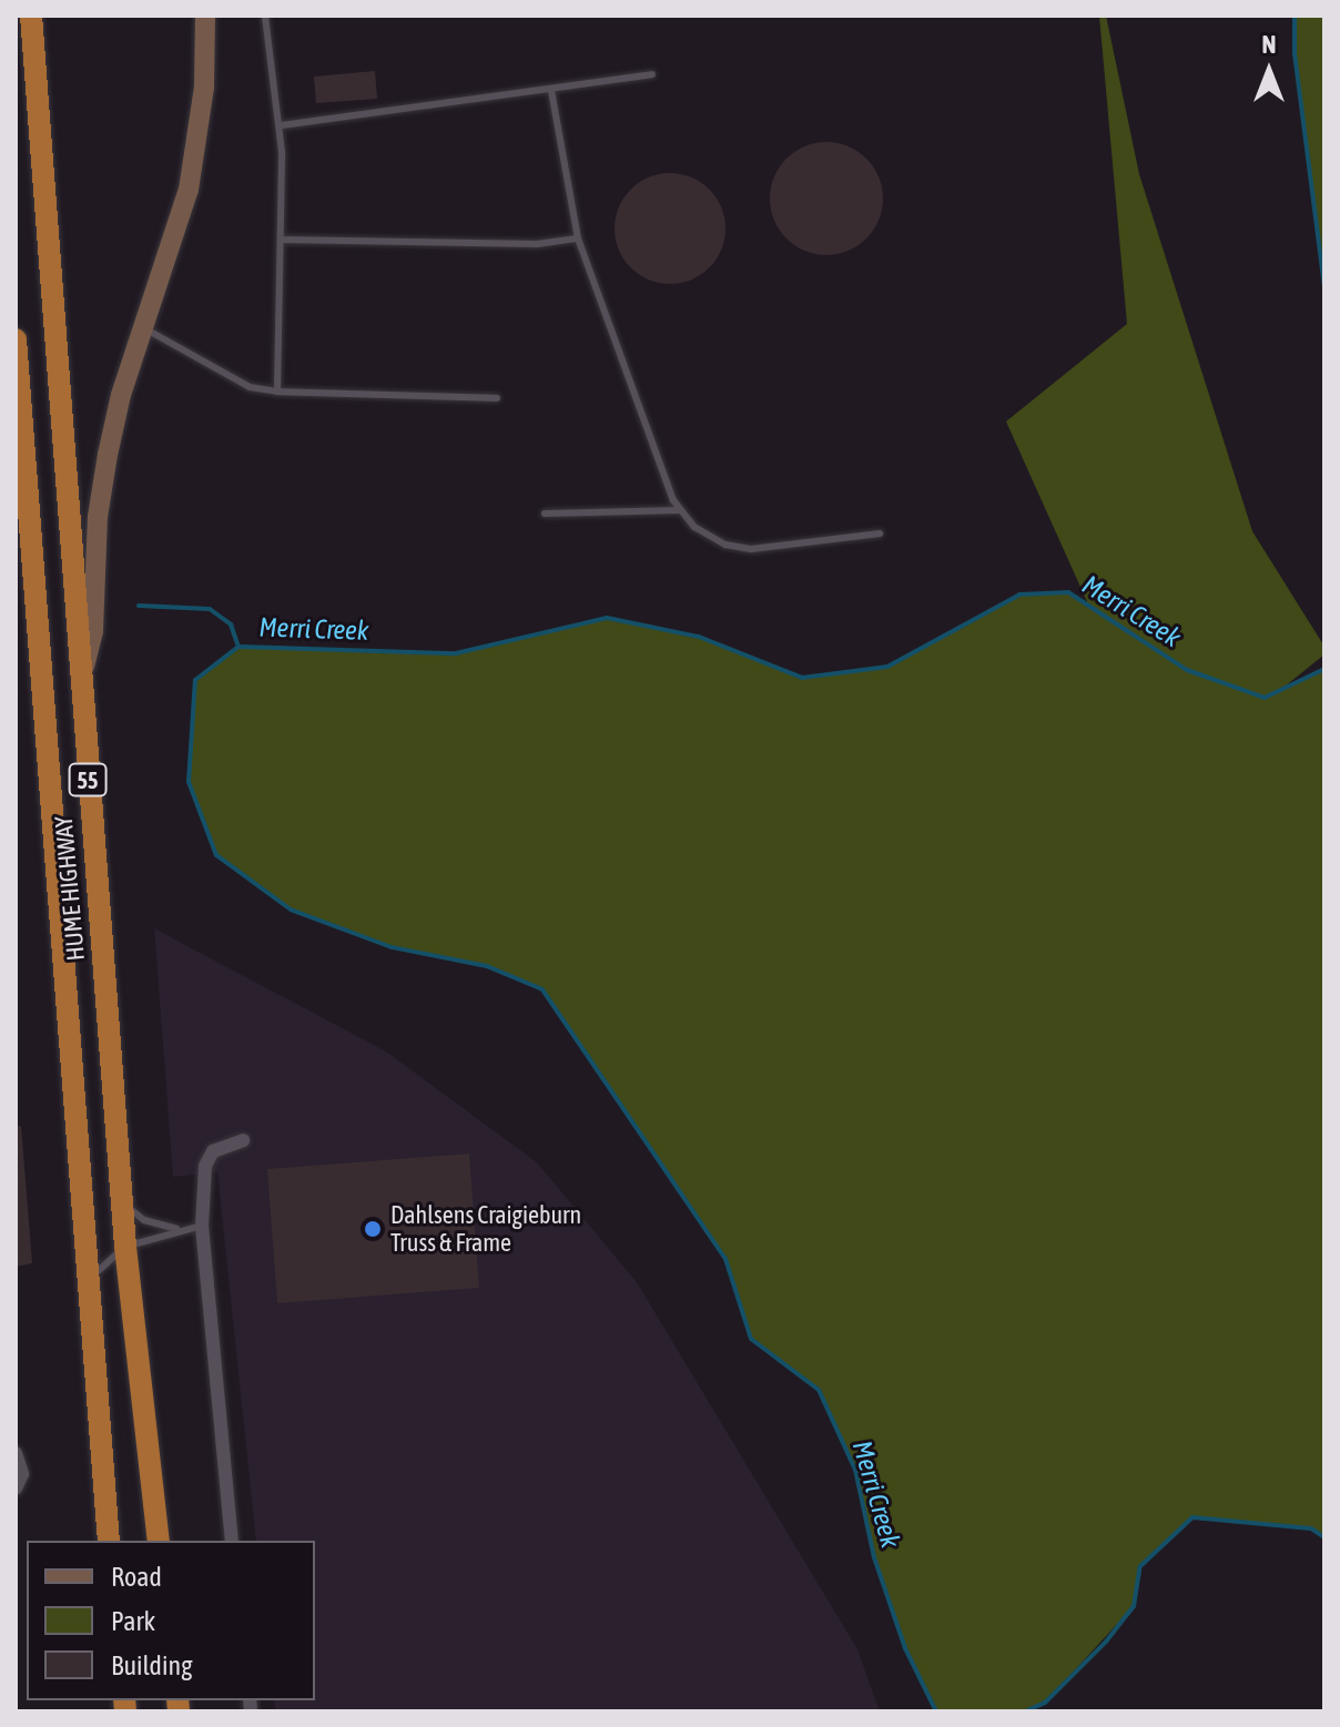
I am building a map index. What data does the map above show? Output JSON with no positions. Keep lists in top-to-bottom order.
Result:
{
  "streets": {
    "highway": ["55", "HUME HIGHWAY"]
  },
  "water": ["Merri Creek"],
  "places": ["Dahlsens Craigieburn Truss & Frame"],
  "legend": ["Road", "Park", "Building"],
  "north": "top"
}
